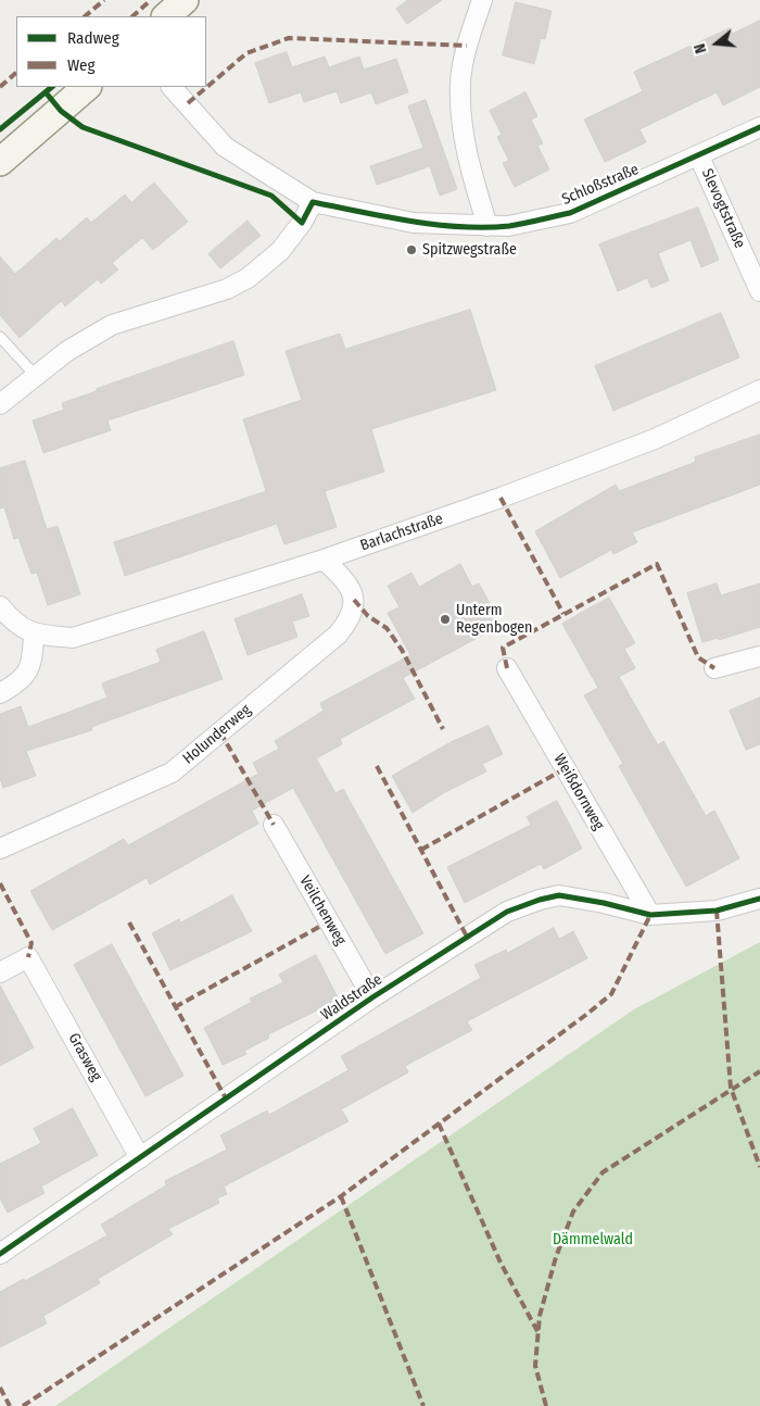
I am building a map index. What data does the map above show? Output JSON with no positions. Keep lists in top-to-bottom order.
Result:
{
  "streets": {
    "street": [
      "Schloßstraße",
      "Slevogtstraße",
      "Barlachstraße",
      "Holunderweg",
      "Weißdornweg",
      "Veilchenweg",
      "Waldstraße",
      "Grasweg"
    ]
  },
  "crossings": [
    ["Schloßstraße", "Slevogtstraße"],
    ["Barlachstraße", "Holunderweg"],
    ["Weißdornweg", "Waldstraße"],
    ["Veilchenweg", "Waldstraße"],
    ["Waldstraße", "Grasweg"]
  ],
  "parks": ["Dämmelwald"],
  "places": ["Spitzwegstraße", "Unterm Regenbogen"],
  "legend": ["Radweg", "Weg"],
  "north": "left"
}
